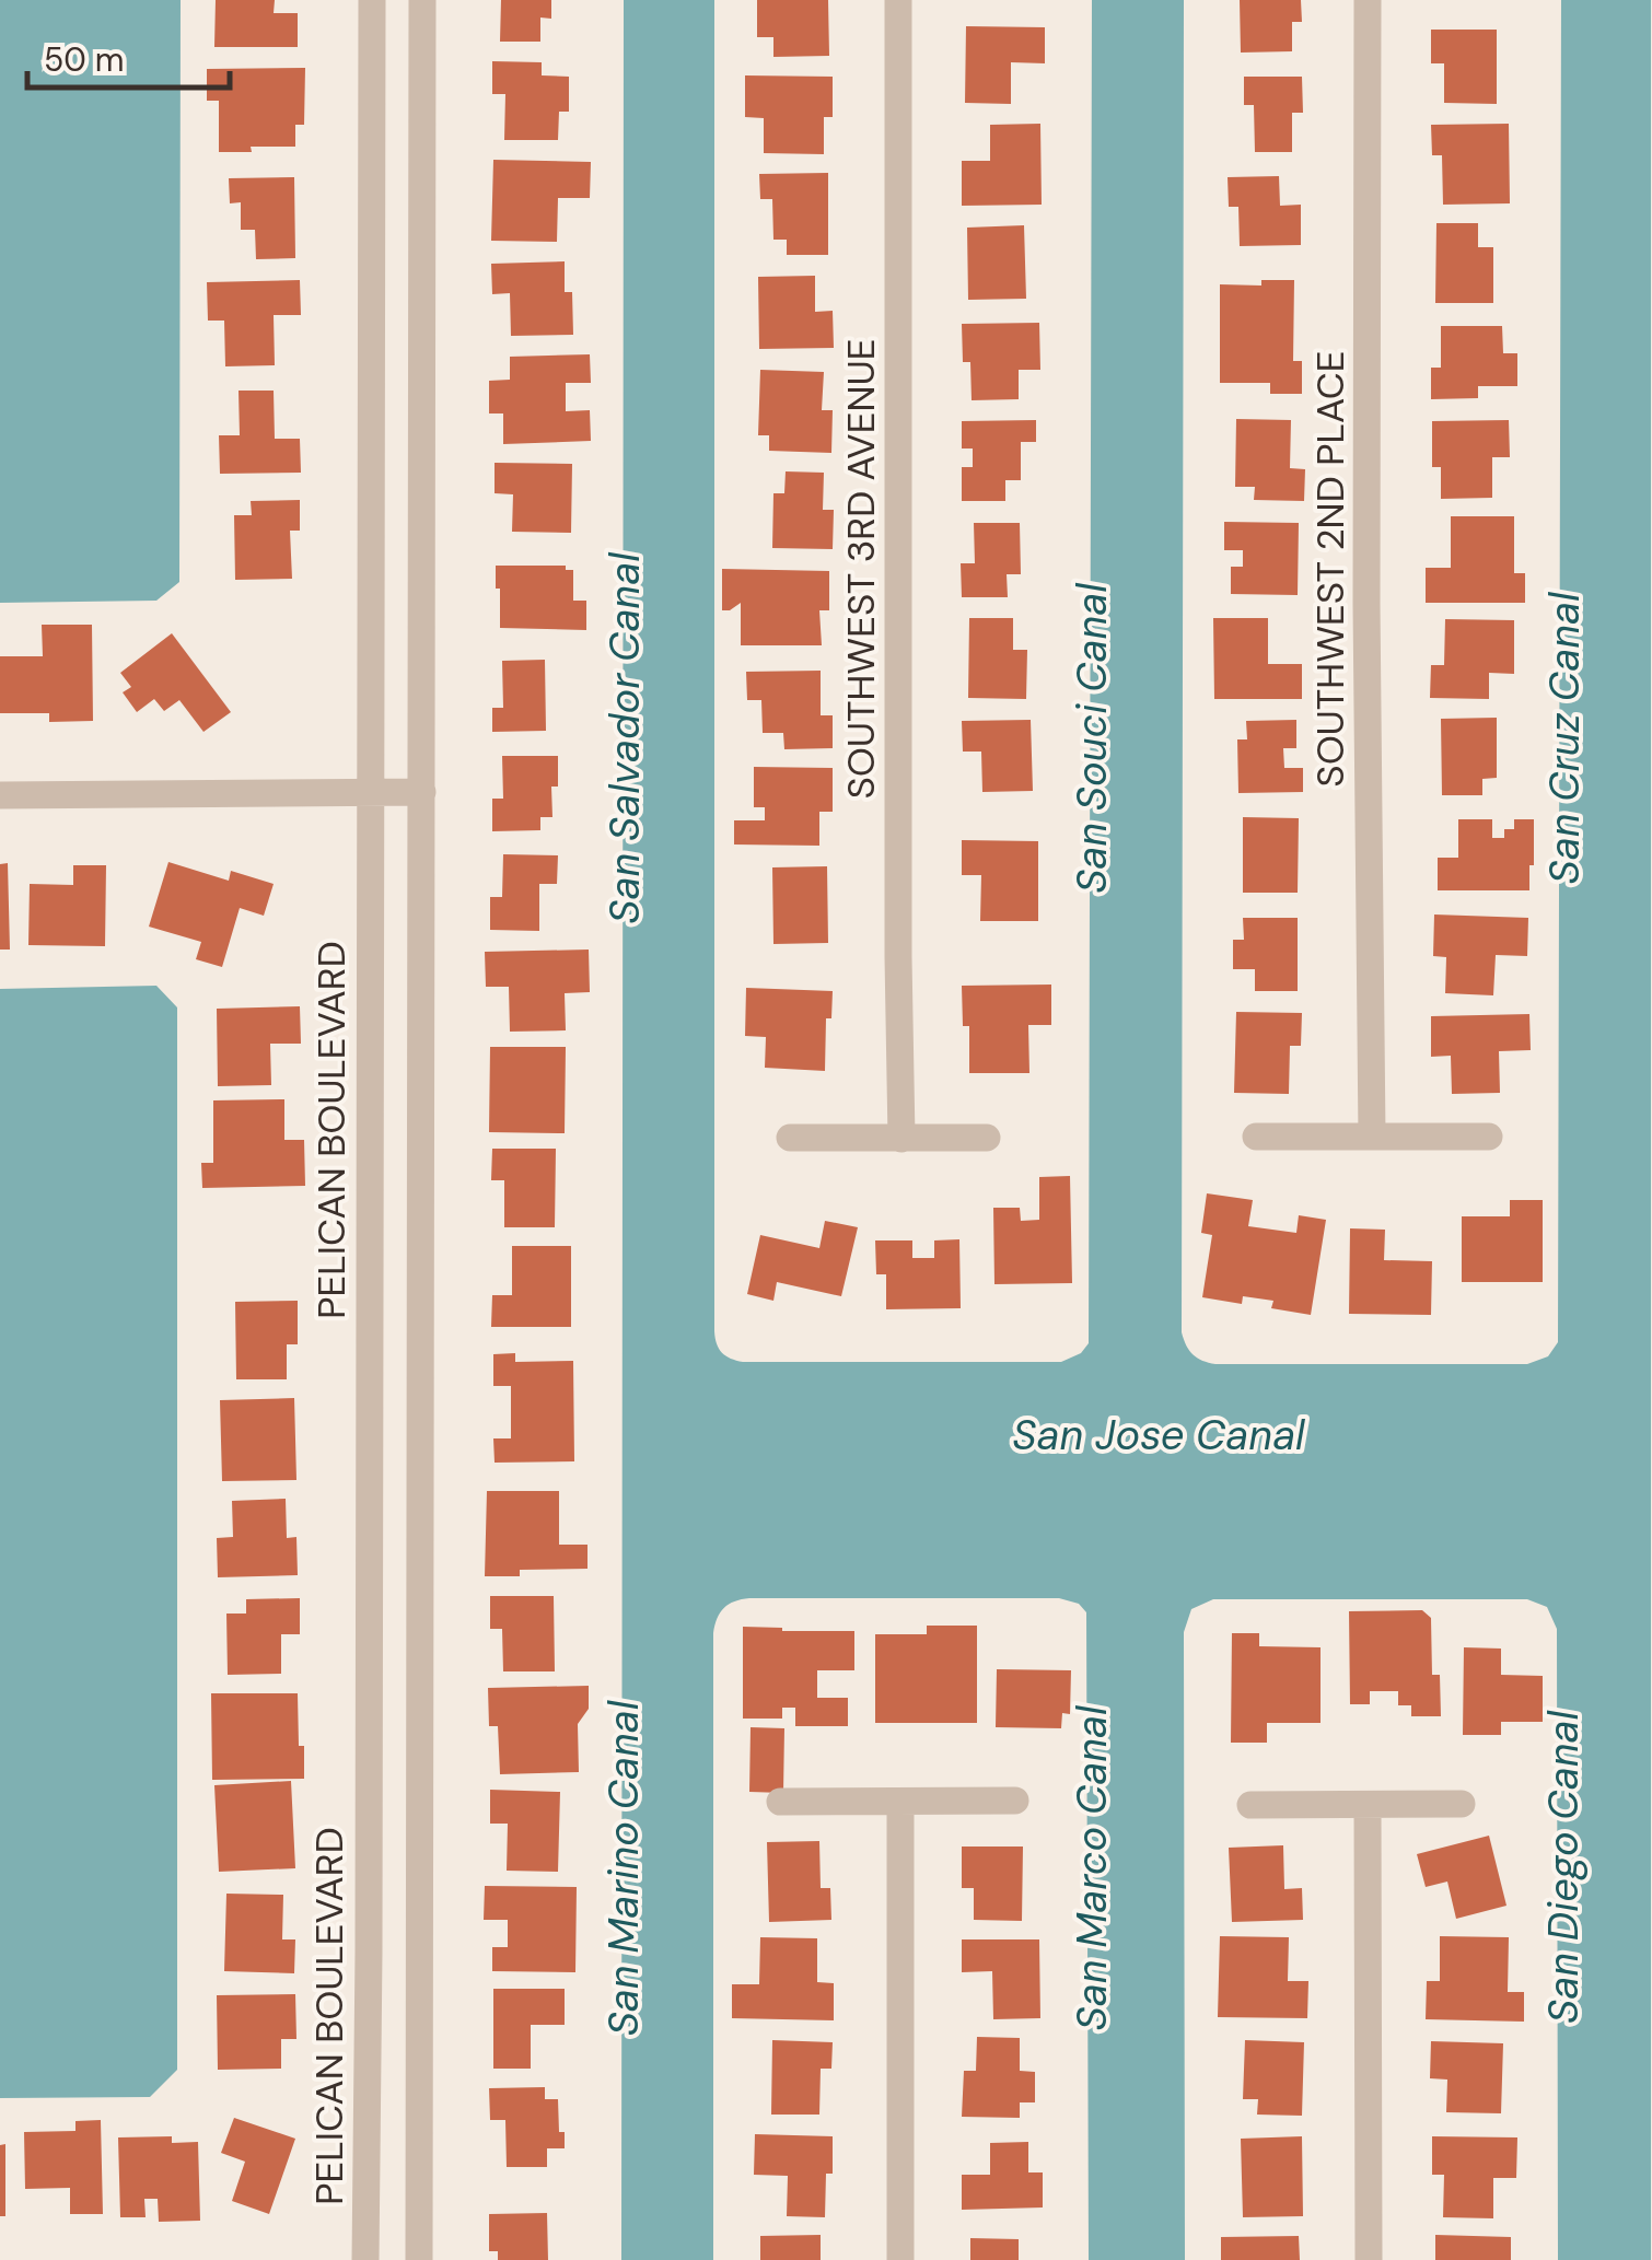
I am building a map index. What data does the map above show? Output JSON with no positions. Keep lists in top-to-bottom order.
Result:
{
  "streets": {
    "street": ["SOUTHWEST 3RD AVENUE", "SOUTHWEST 2ND PLACE", "PELICAN BOULEVARD"]
  },
  "water": [
    "San Salvador Canal",
    "San Souci Canal",
    "San Cruz Canal",
    "San Jose Canal",
    "San Diego Canal",
    "San Marino Canal",
    "San Marco Canal"
  ],
  "scale_bar": "50 m"
}
